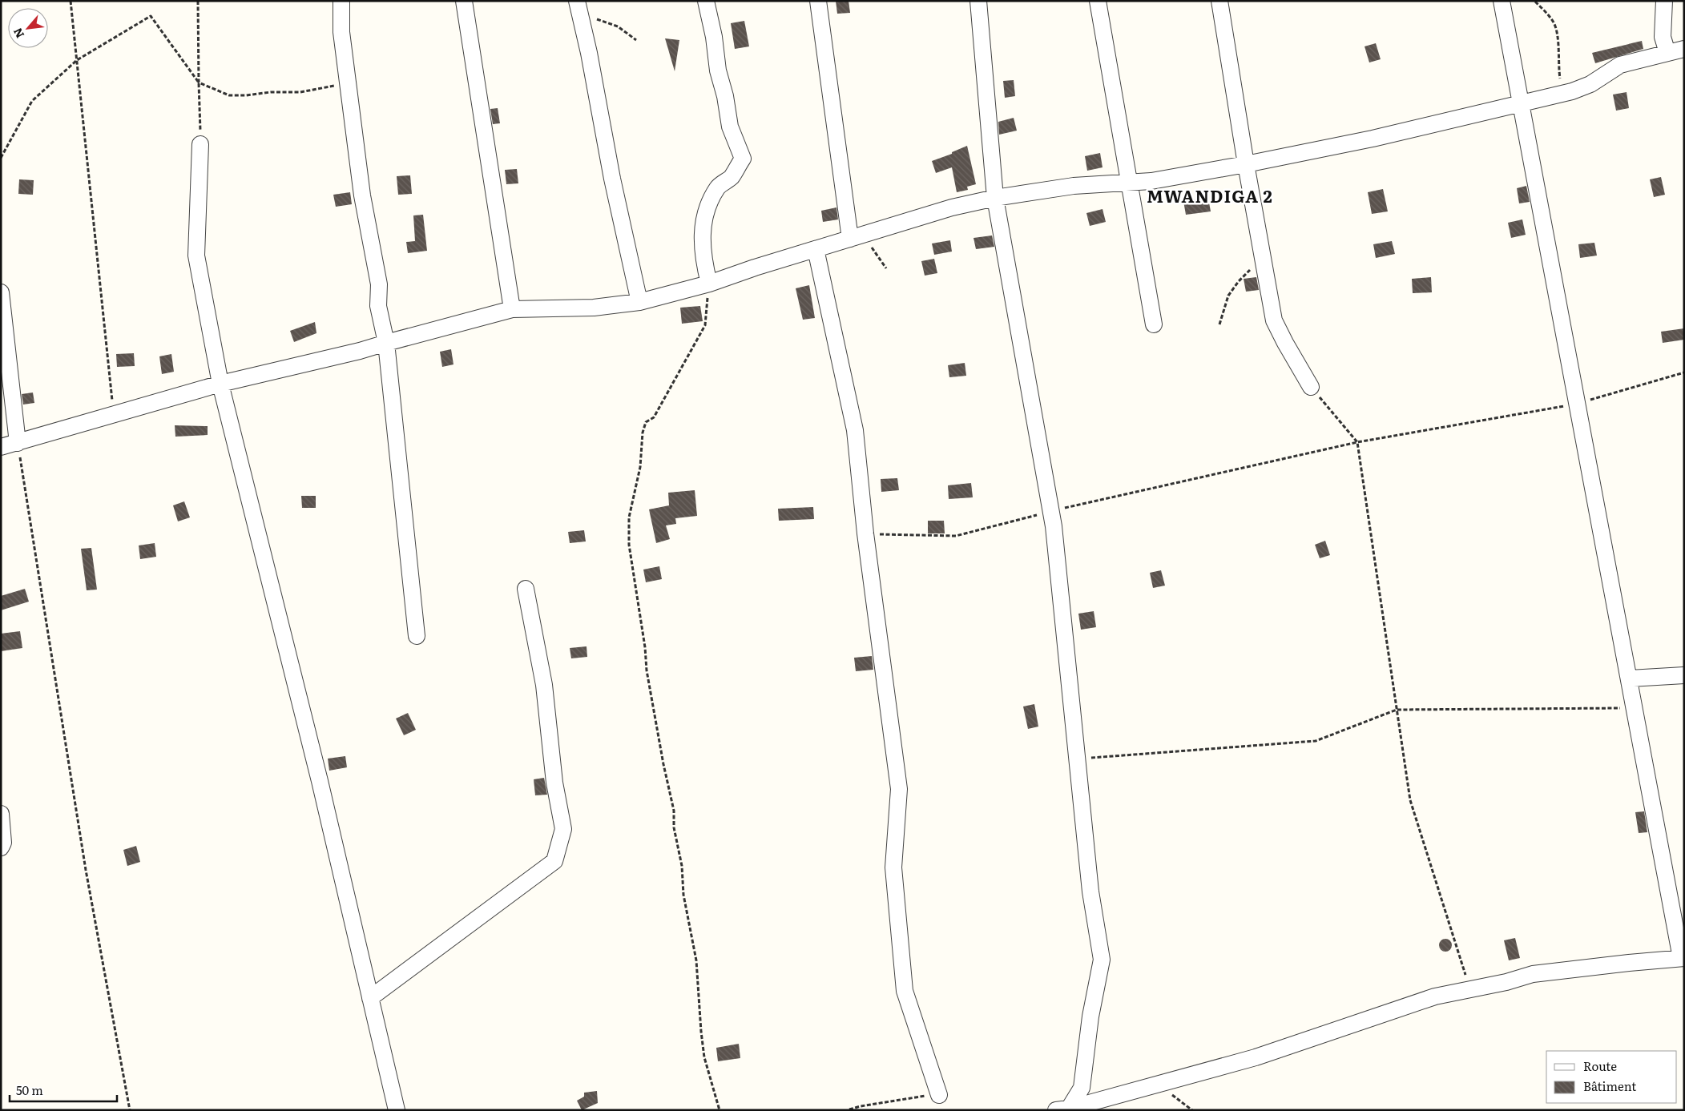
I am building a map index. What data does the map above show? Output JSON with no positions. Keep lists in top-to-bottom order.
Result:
{
  "districts": ["MWANDIGA 2"],
  "legend": ["Route", "Bâtiment"],
  "scale_bar": "50 m",
  "north": "bottom left"
}
